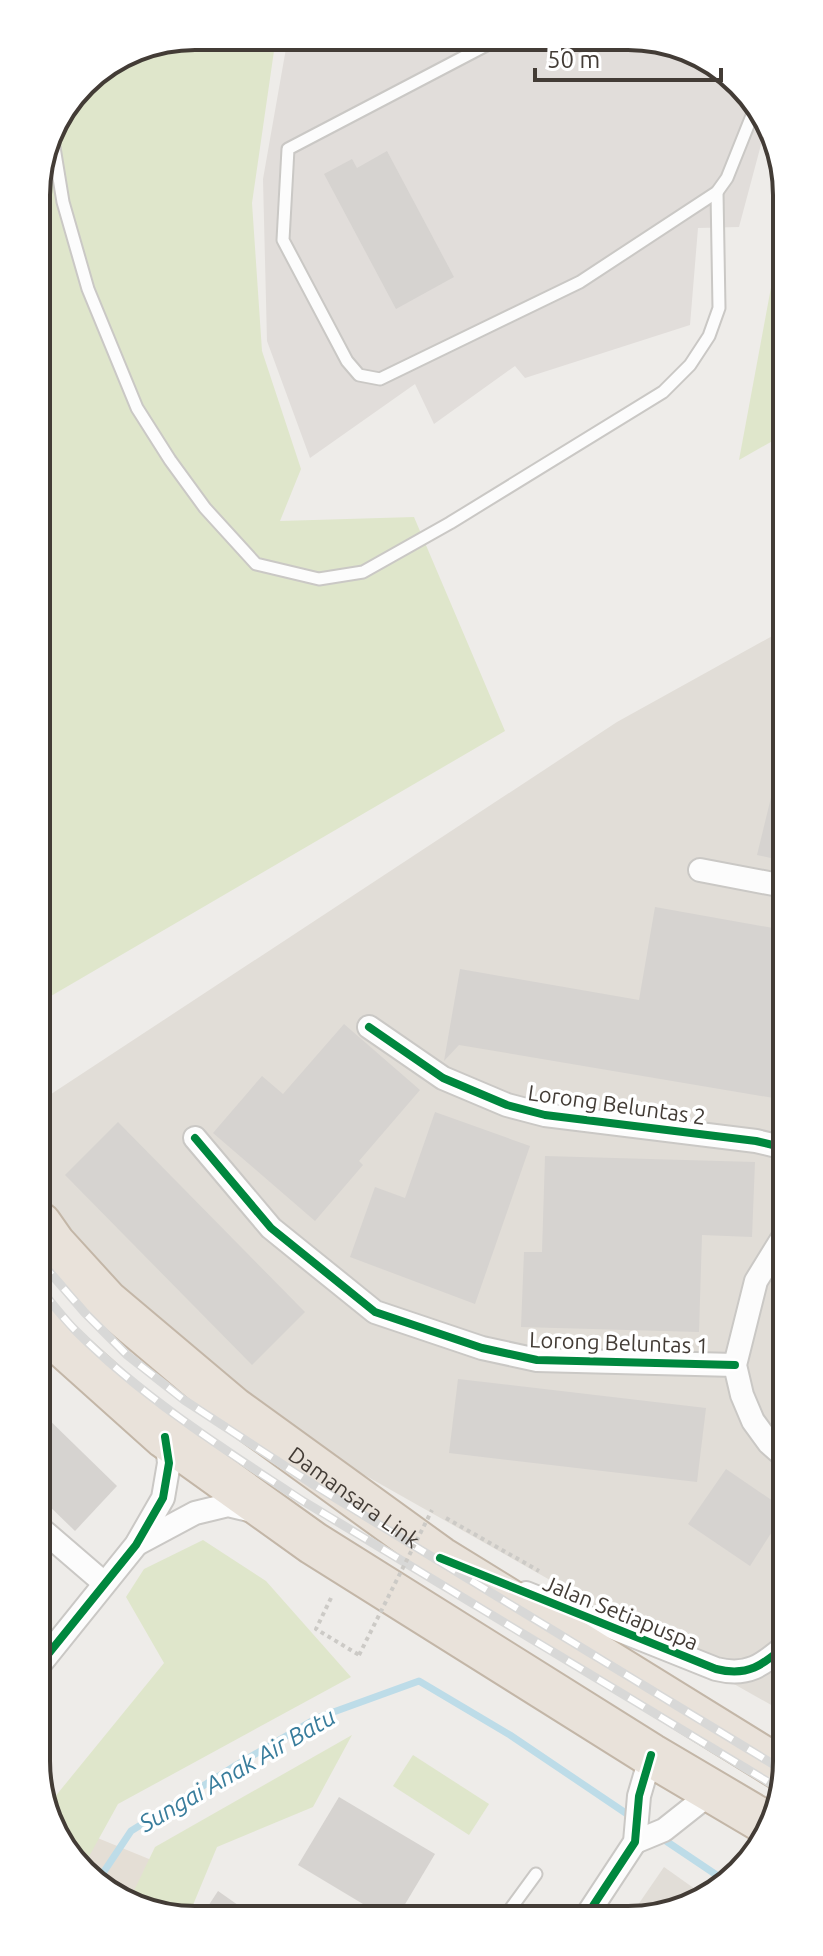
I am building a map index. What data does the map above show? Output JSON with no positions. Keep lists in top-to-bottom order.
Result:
{
  "streets": {
    "highway": ["Damansara Link"],
    "street": ["Lorong Beluntas 2", "Lorong Beluntas 1", "Jalan Setiapuspa"]
  },
  "crossings": [
    ["Damansara Link", "Jalan Setiapuspa"]
  ],
  "water": ["Sungai Anak Air Batu"],
  "scale_bar": "50 m"
}
